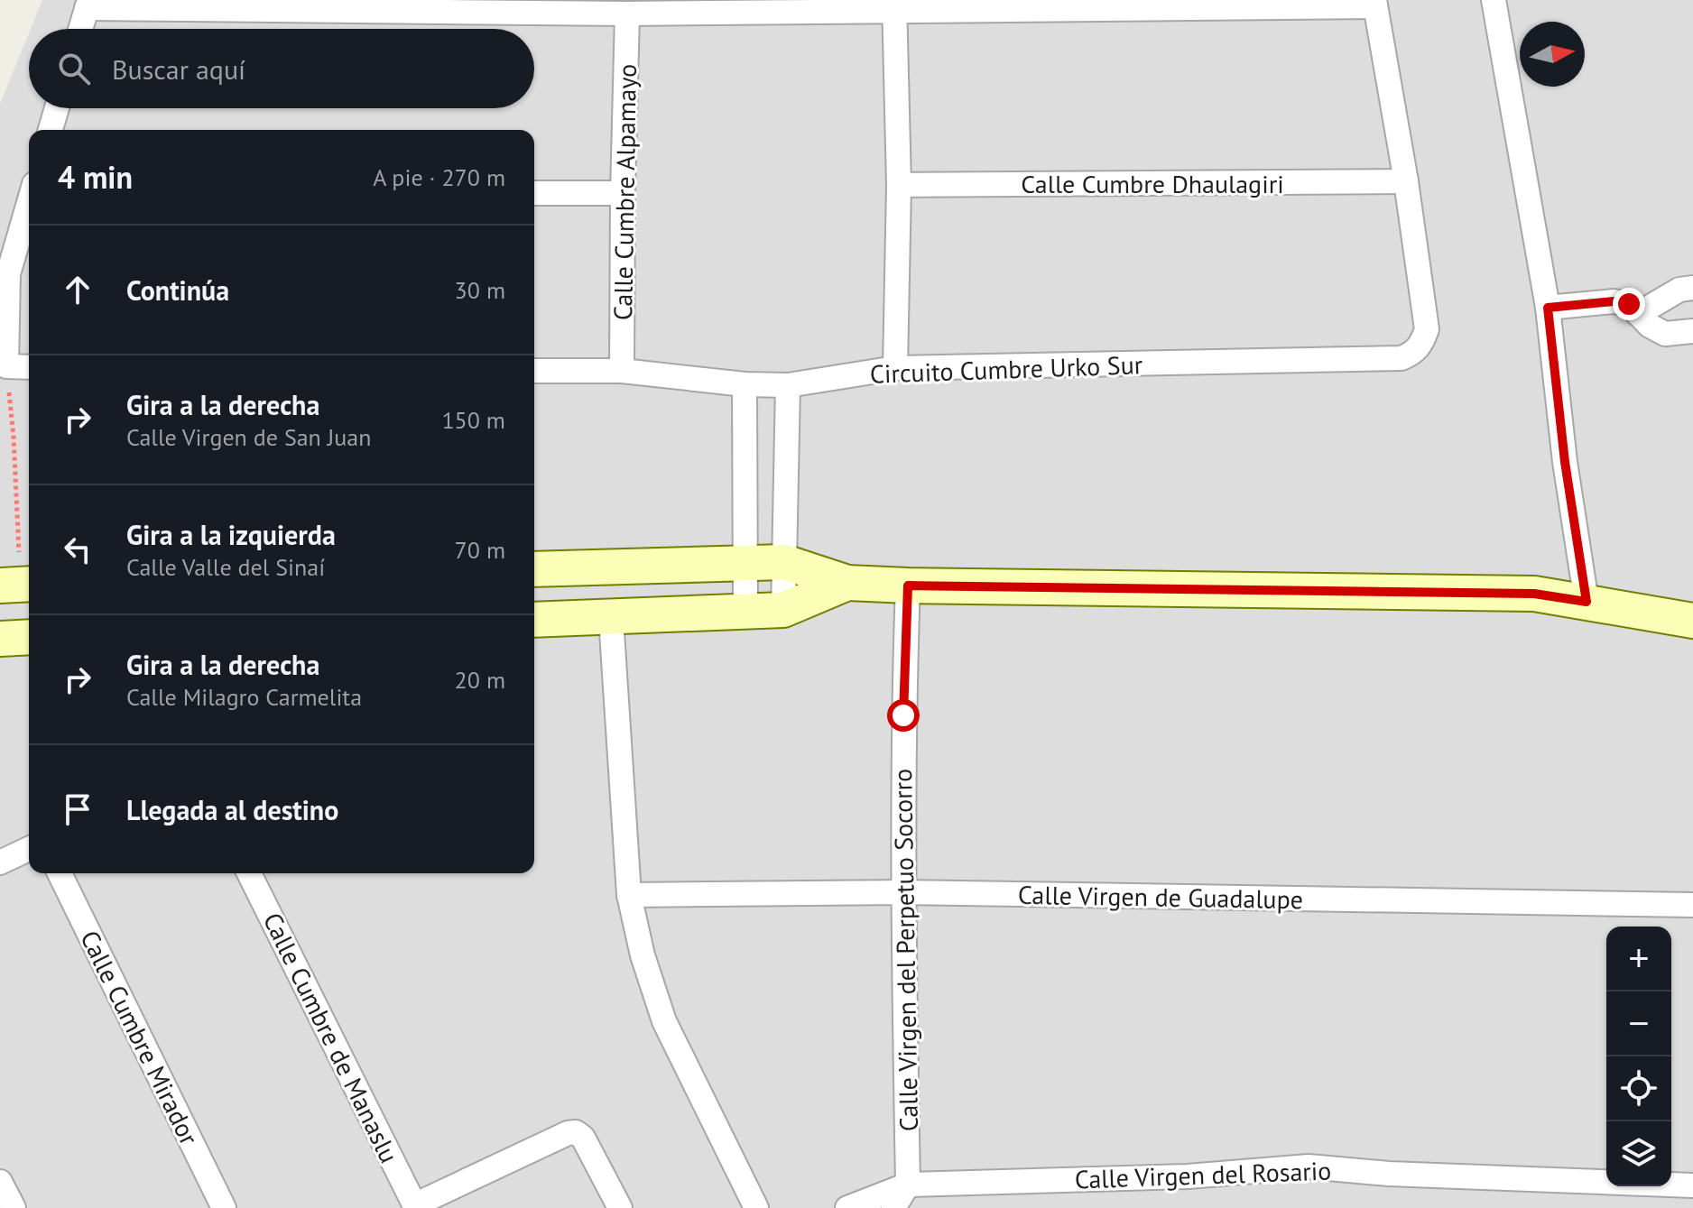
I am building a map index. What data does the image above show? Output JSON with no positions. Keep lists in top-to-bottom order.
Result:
{
  "streets": {
    "street": [
      "Calle Cumbre Dhaulagiri",
      "Calle Cumbre Alpamayo",
      "Circuito Cumbre Urko Sur",
      "Calle Virgen de Guadalupe",
      "Calle Virgen del Perpetuo Socorro",
      "Calle Cumbre Mirador",
      "Calle Cumbre de Manaslu",
      "Calle Virgen del Rosario"
    ]
  },
  "crossings": [
    ["Calle Cumbre Dhaulagiri", "Circuito Cumbre Urko Sur"],
    ["Calle Cumbre Alpamayo", "Circuito Cumbre Urko Sur"],
    ["Calle Virgen de Guadalupe", "Calle Virgen del Perpetuo Socorro"],
    ["Calle Virgen del Perpetuo Socorro", "Calle Virgen del Rosario"]
  ],
  "north": "right",
  "page": {
    "search": "Buscar aquí",
    "heading": ["4 min", "A pie · 270 m"],
    "list": [
      ["Continúa", "30 m"],
      ["Gira a la derecha", "Calle Virgen de San Juan", "150 m"],
      ["Gira a la izquierda", "Calle Valle del Sinaí", "70 m"],
      ["Gira a la derecha", "Calle Milagro Carmelita", "20 m"],
      "Llegada al destino"
    ],
    "map_buttons": ["+", "−"]
  }
}
